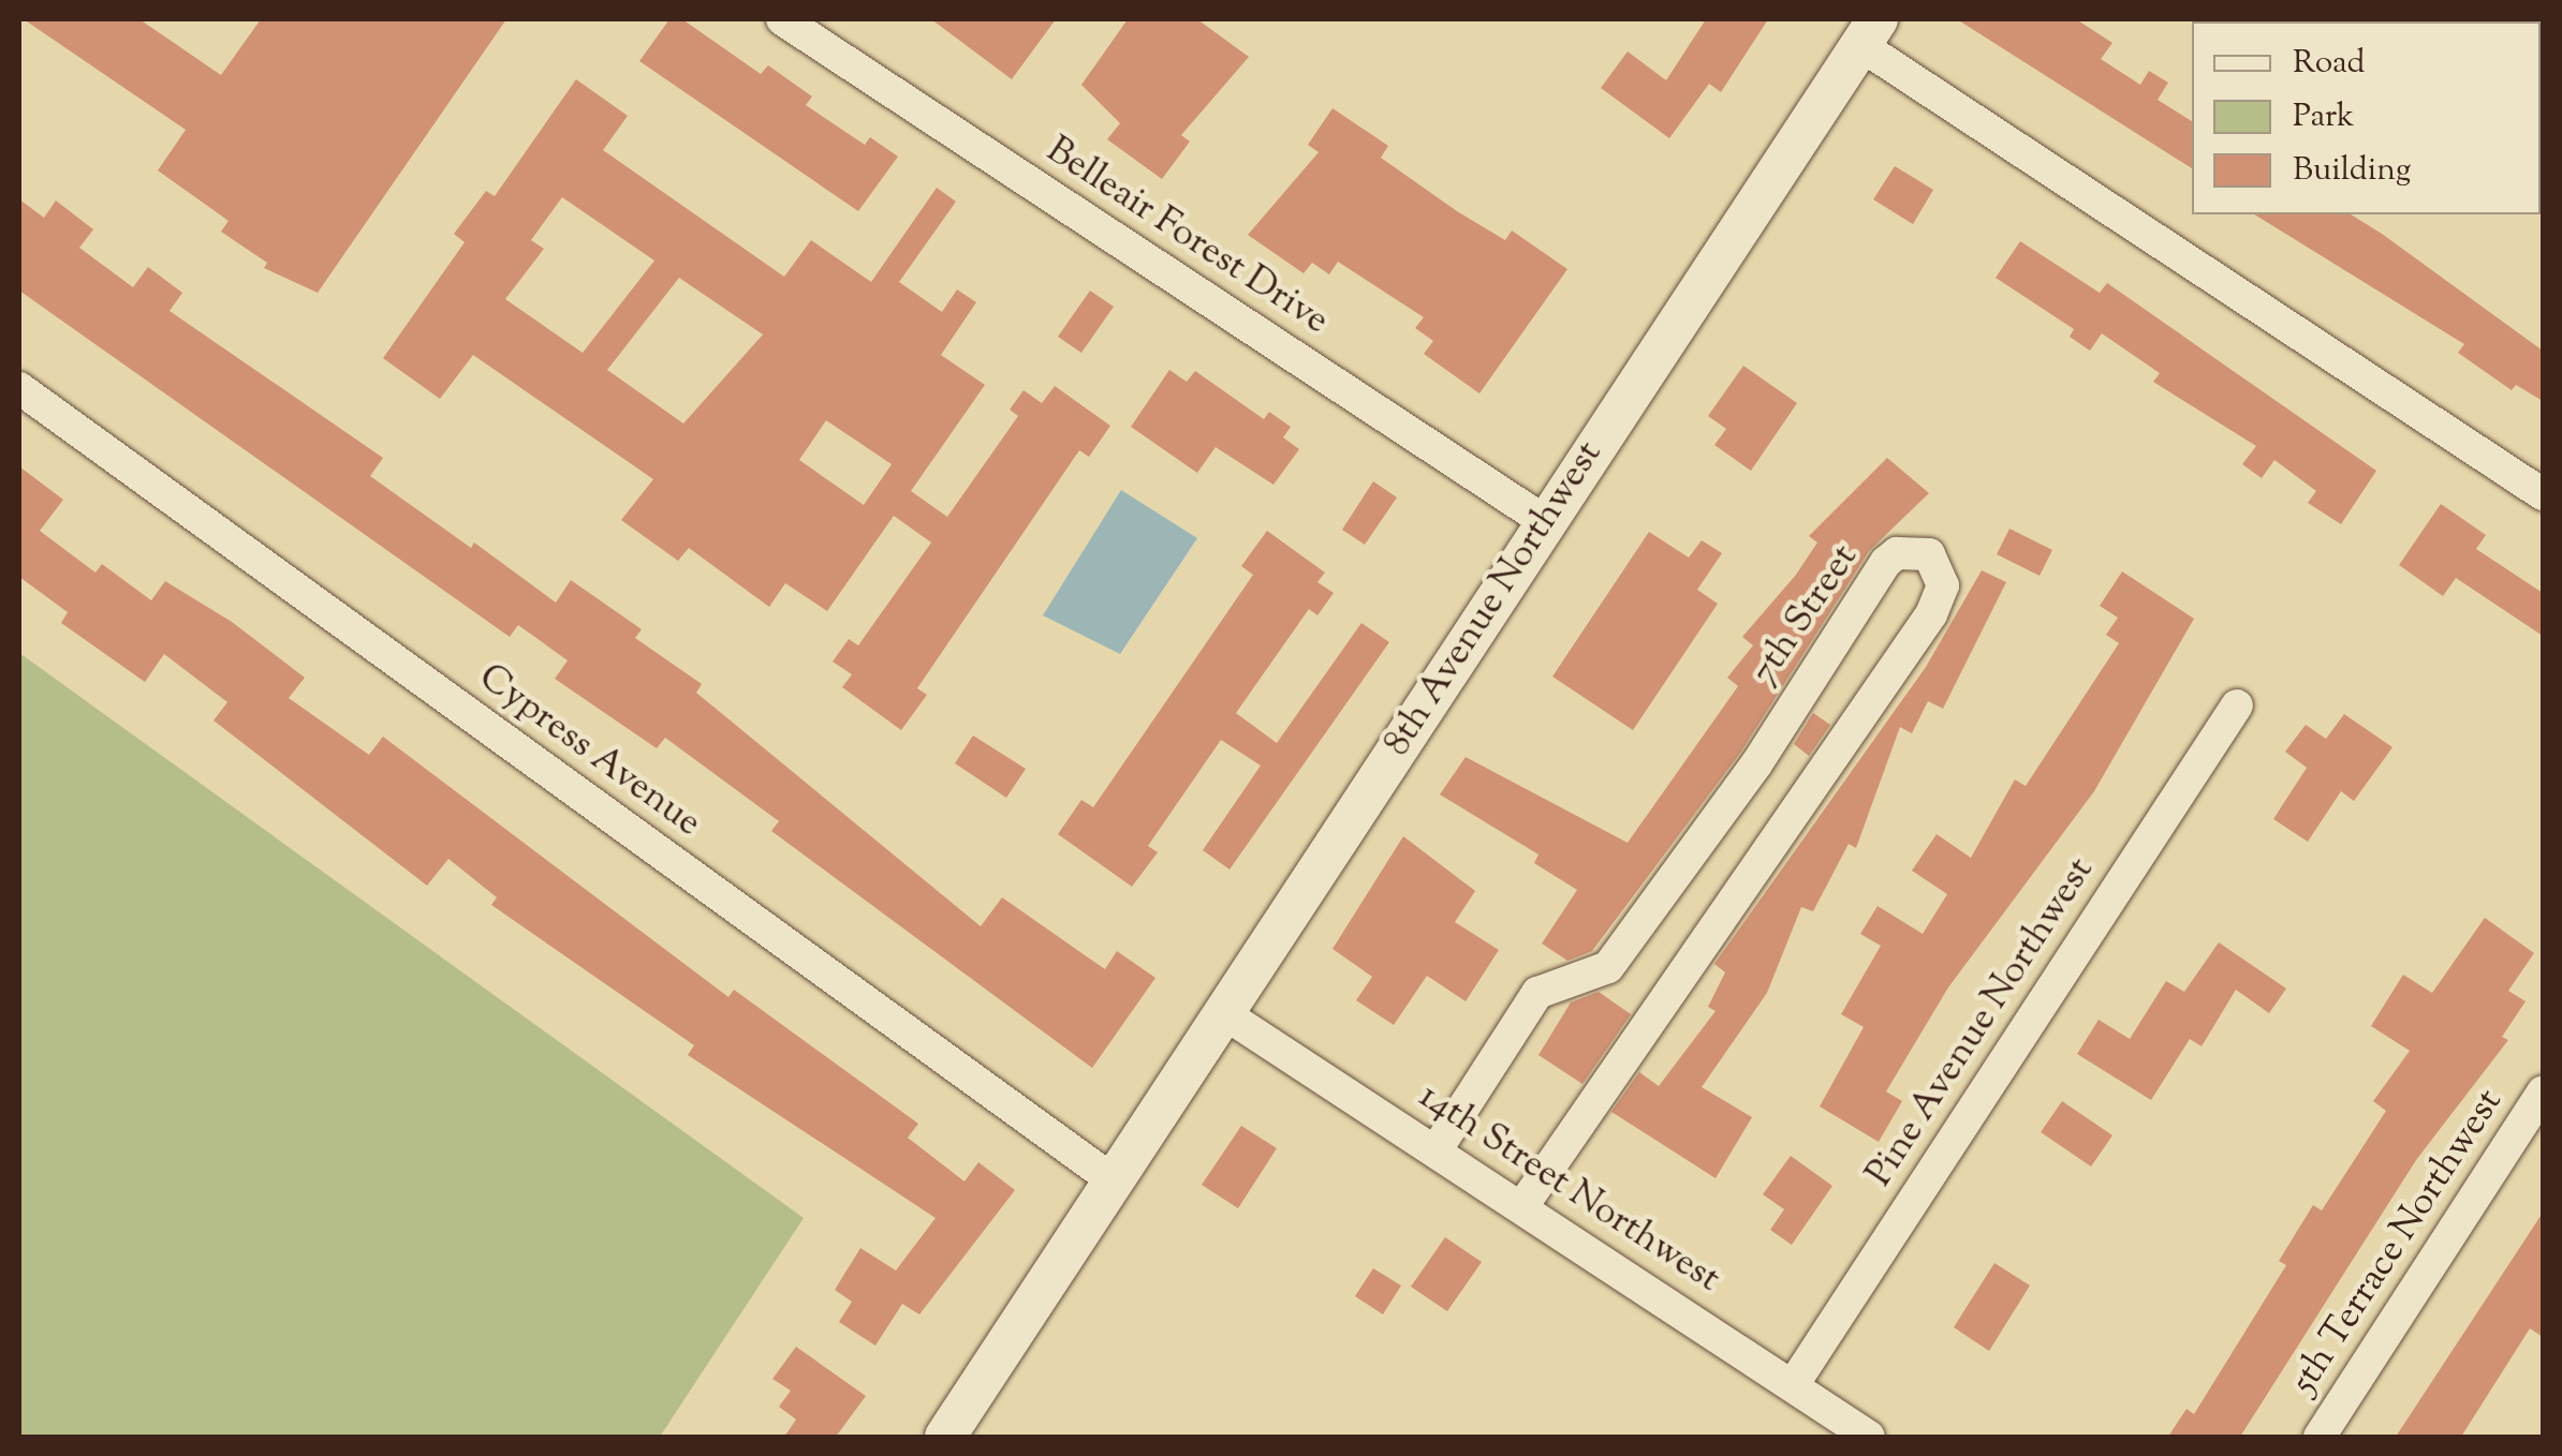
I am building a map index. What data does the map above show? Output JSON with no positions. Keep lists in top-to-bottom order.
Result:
{
  "streets": {
    "street": [
      "Belleair Forest Drive",
      "8th Avenue Northwest",
      "7th Street",
      "Cypress Avenue",
      "Pine Avenue Northwest",
      "14th Street Northwest",
      "5th Terrace Northwest"
    ]
  },
  "crossings": [
    ["Belleair Forest Drive", "8th Avenue Northwest"],
    ["8th Avenue Northwest", "Cypress Avenue"],
    ["8th Avenue Northwest", "14th Street Northwest"],
    ["7th Street", "14th Street Northwest"],
    ["Pine Avenue Northwest", "14th Street Northwest"]
  ],
  "legend": ["Road", "Park", "Building"]
}
